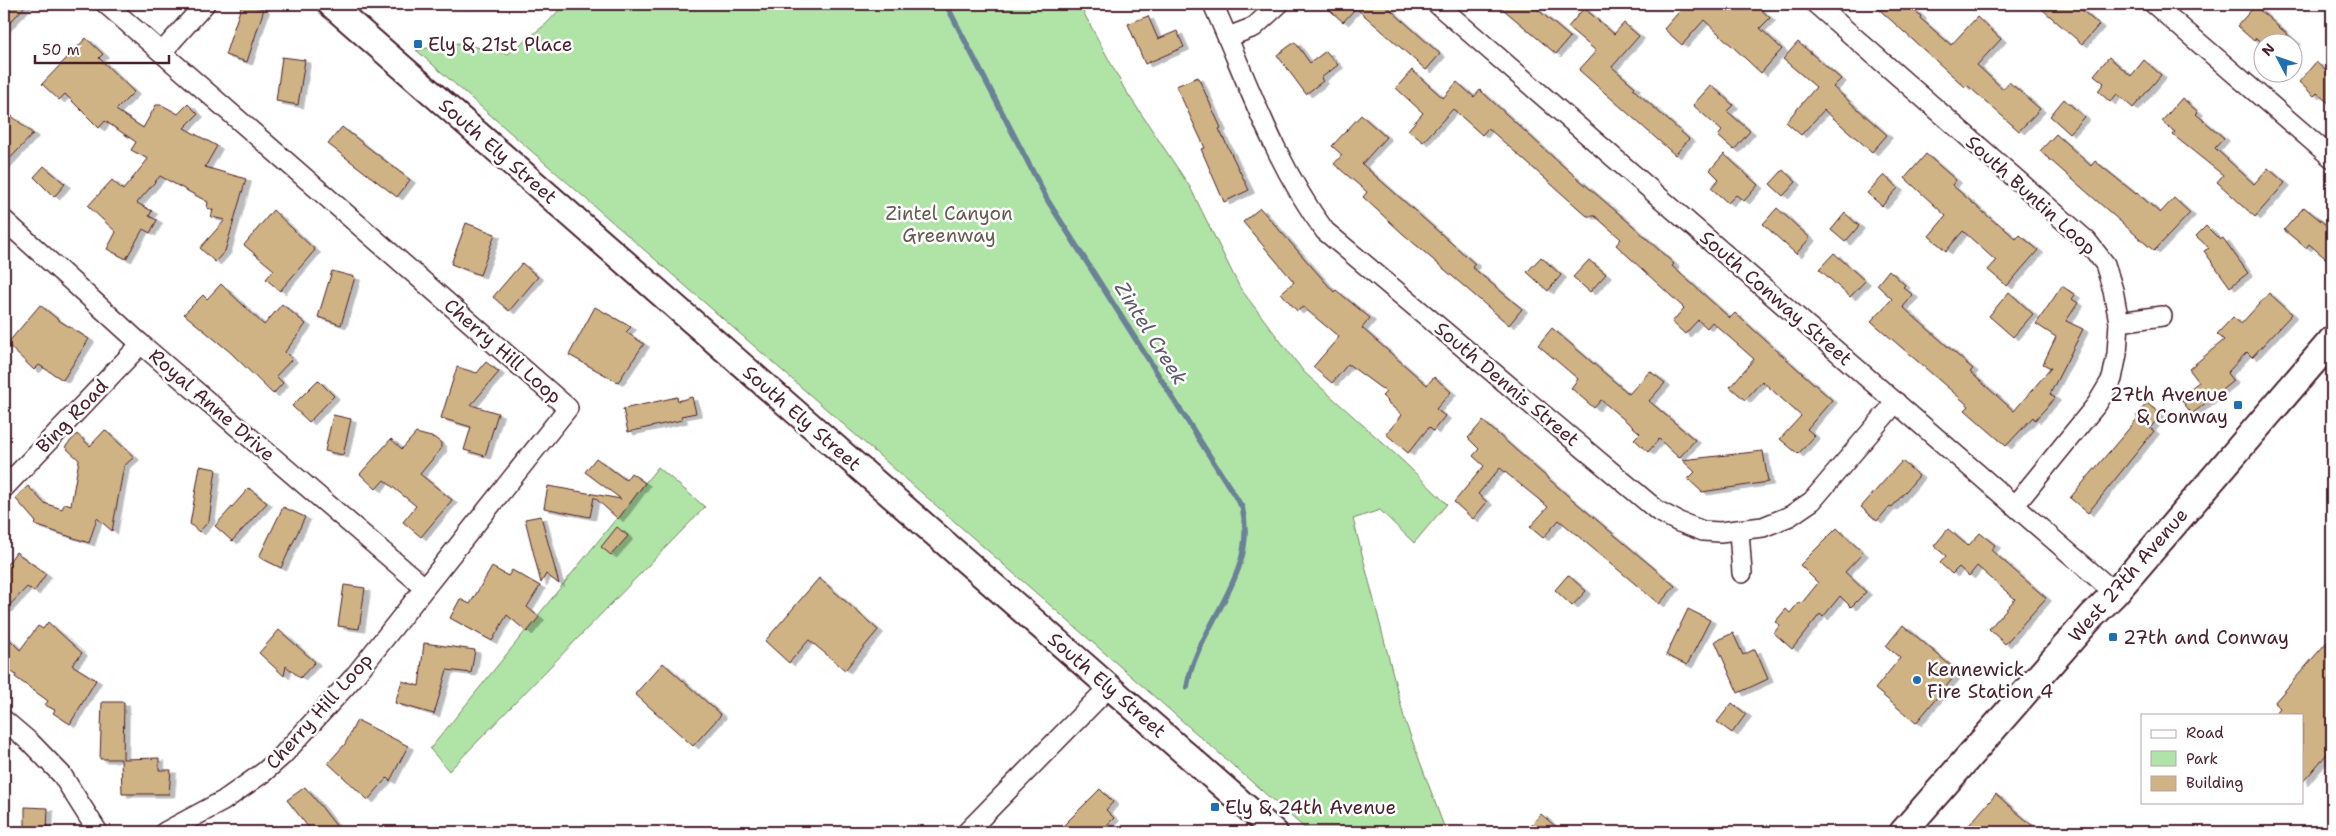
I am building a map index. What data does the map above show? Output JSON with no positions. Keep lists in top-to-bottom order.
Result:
{
  "streets": {
    "main road": ["West 27th Avenue"],
    "street": [
      "South Ely Street",
      "South Buntin Loop",
      "South Conway Street",
      "Cherry Hill Loop",
      "South Dennis Street",
      "Royal Anne Drive",
      "Bing Road"
    ]
  },
  "crossings": [
    ["South Buntin Loop", "South Conway Street"],
    ["South Conway Street", "South Dennis Street"],
    ["South Conway Street", "West 27th Avenue"],
    ["Cherry Hill Loop", "Royal Anne Drive"],
    ["Royal Anne Drive", "Bing Road"]
  ],
  "water": ["Zintel Creek"],
  "parks": ["Zintel Canyon Greenway"],
  "places": {
    "transit": [
      "Ely & 21st Place",
      "27th Avenue & Conway",
      "27th and Conway",
      "Ely & 24th Avenue"
    ],
    "other": ["Kennewick Fire Station 4"]
  },
  "legend": ["Road", "Park", "Building"],
  "scale_bar": "50 m",
  "north": "top left"
}
